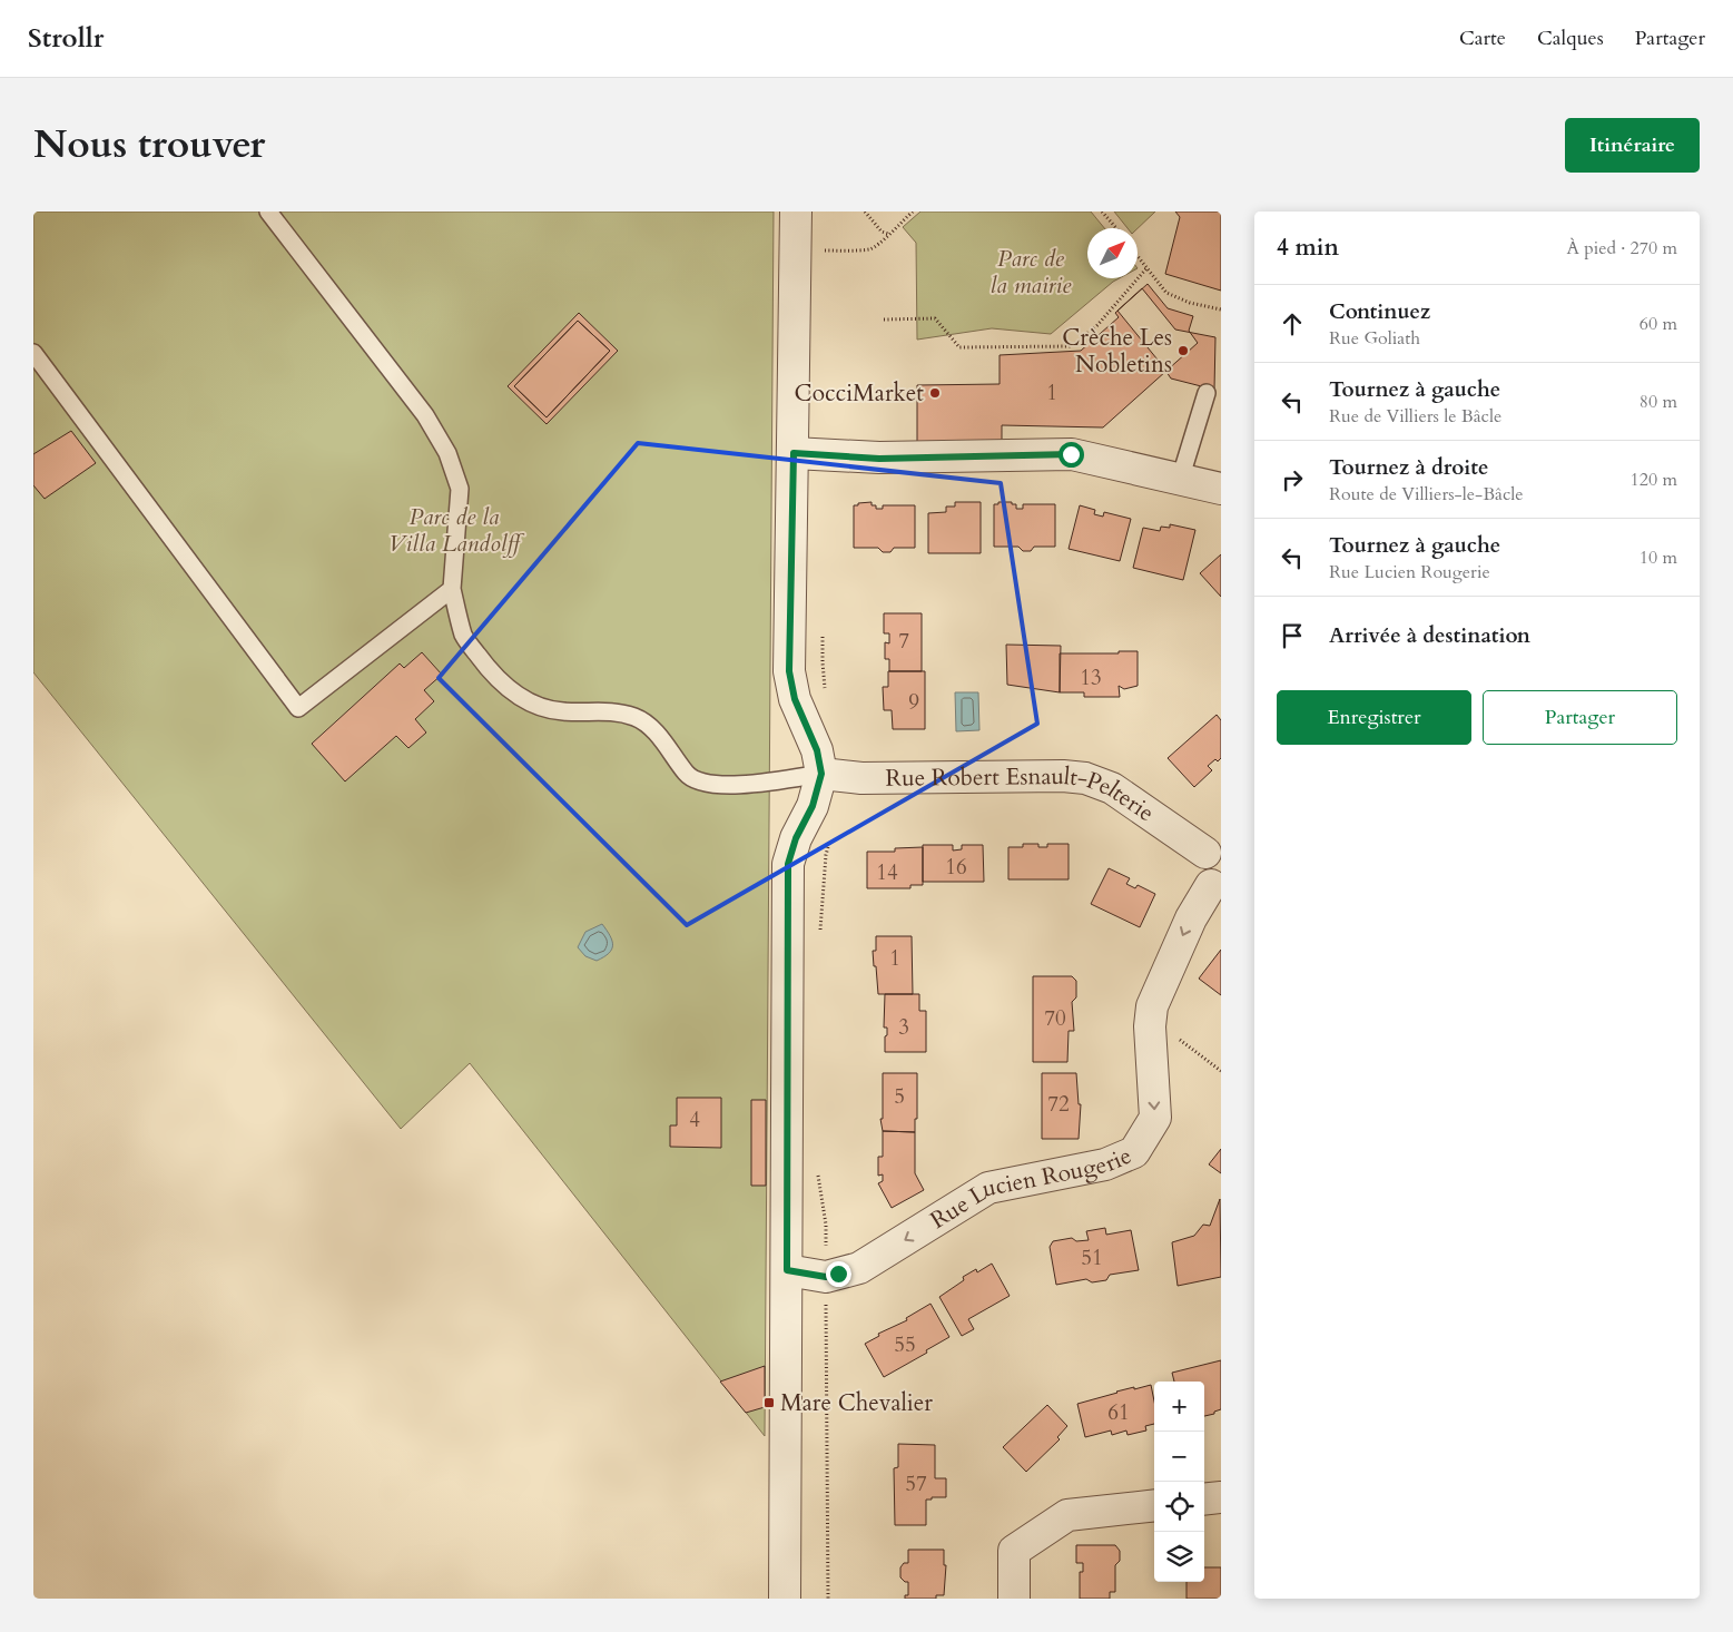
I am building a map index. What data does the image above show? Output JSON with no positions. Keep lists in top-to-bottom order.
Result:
{
  "streets": {
    "street": ["Rue Robert Esnault-Pelterie", "Rue Lucien Rougerie"]
  },
  "one_way": ["Rue Lucien Rougerie"],
  "parks": ["Parc de la mairie", "Parc de la Villa Landolff"],
  "places": {
    "other": ["Crèche Les Nobletins", "CocciMarket"],
    "transit": ["Mare Chevalier"]
  },
  "house_numbers": [
    "1",
    "7",
    "13",
    "9",
    "16",
    "14",
    "1",
    "70",
    "3",
    "5",
    "72",
    "4",
    "51",
    "55",
    "61",
    "57"
  ],
  "north": "top right",
  "page": {
    "header": "Strollr",
    "nav": ["Carte", "Calques", "Partager"],
    "title": "Nous trouver",
    "buttons": [
      "Itinéraire",
      ["Enregistrer", "Partager"]
    ],
    "heading": ["4 min", "À pied · 270 m"],
    "list": [
      ["Continuez", "Rue Goliath", "60 m"],
      ["Tournez à gauche", "Rue de Villiers le Bâcle", "80 m"],
      ["Tournez à droite", "Route de Villiers-le-Bâcle", "120 m"],
      ["Tournez à gauche", "Rue Lucien Rougerie", "10 m"],
      "Arrivée à destination"
    ],
    "map_buttons": ["+", "−"]
  }
}
